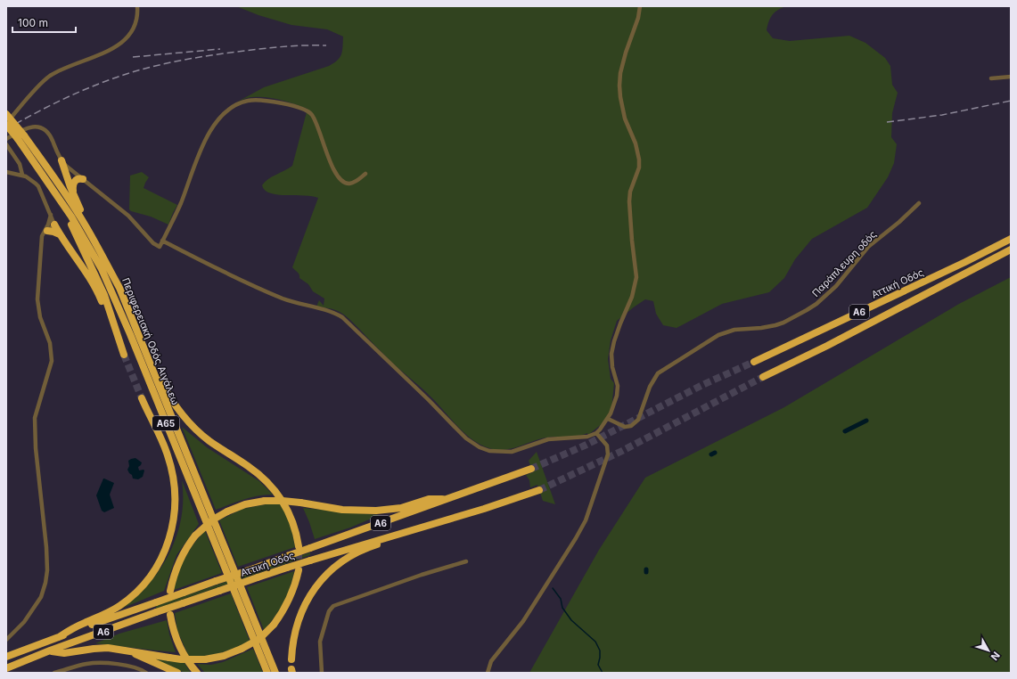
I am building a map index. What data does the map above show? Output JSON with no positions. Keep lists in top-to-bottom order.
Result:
{
  "streets": {
    "highway": [
      "Αττική Οδός",
      "Α6",
      "Περιφερειακή Οδός Αιγάλεω",
      "Α65"
    ],
    "street": ["Παράπλευρη οδός"]
  },
  "scale_bar": "100 m",
  "north": "bottom right"
}
